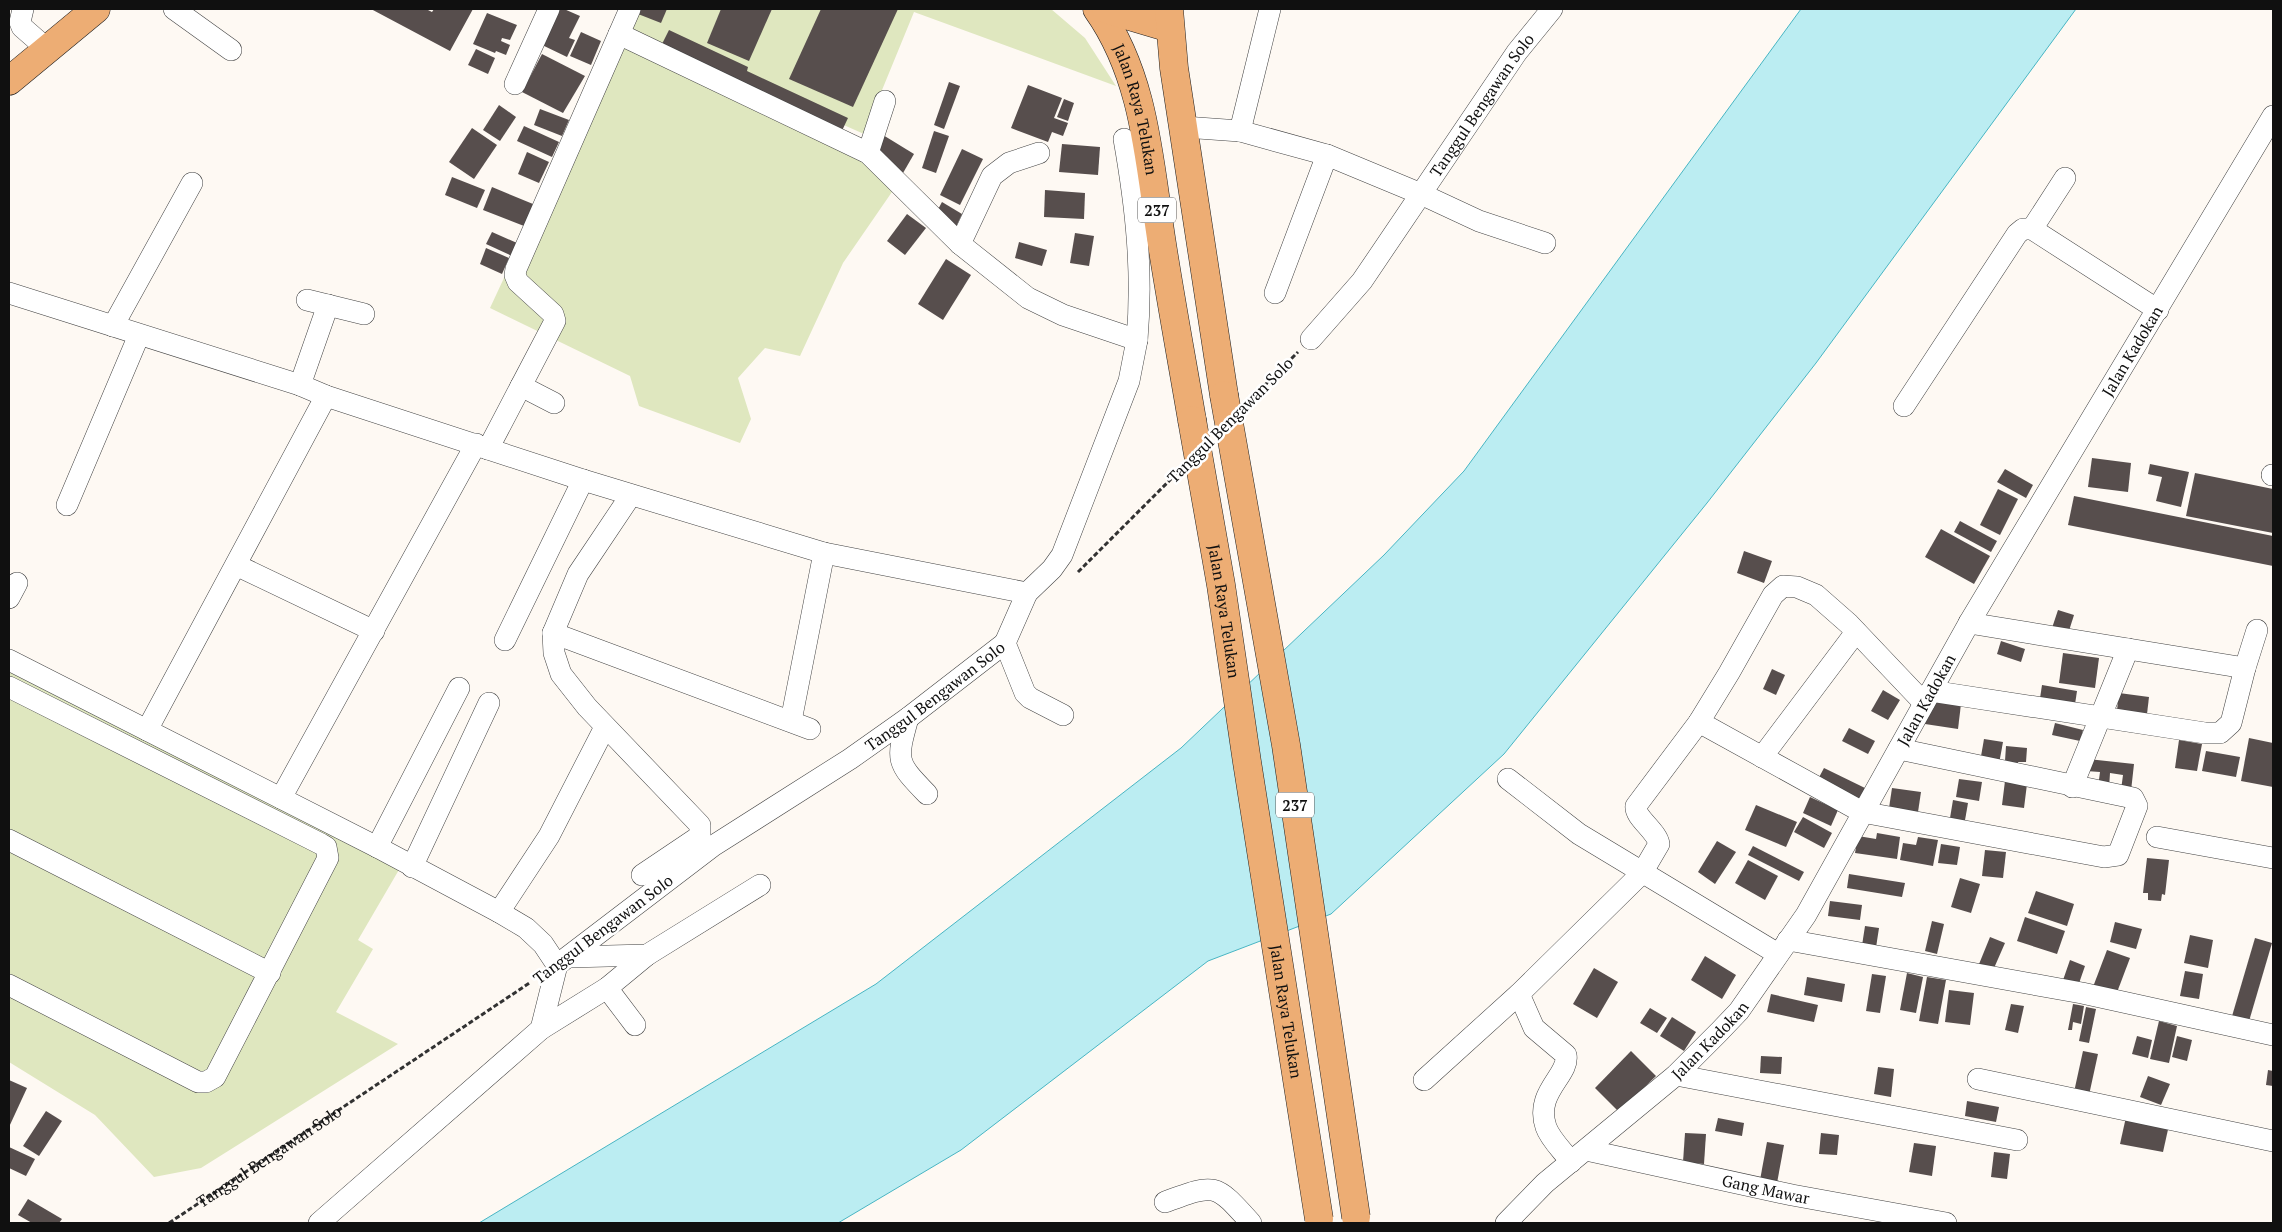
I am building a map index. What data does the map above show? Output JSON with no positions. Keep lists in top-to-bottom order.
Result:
{
  "streets": {
    "main road": ["Jalan Raya Telukan", "237"],
    "street": ["Tanggul Bengawan Solo", "Jalan Kadokan", "Gang Mawar"]
  },
  "crossings": [
    ["Tanggul Bengawan Solo", "237"],
    ["Jalan Kadokan", "Gang Mawar"]
  ]
}
